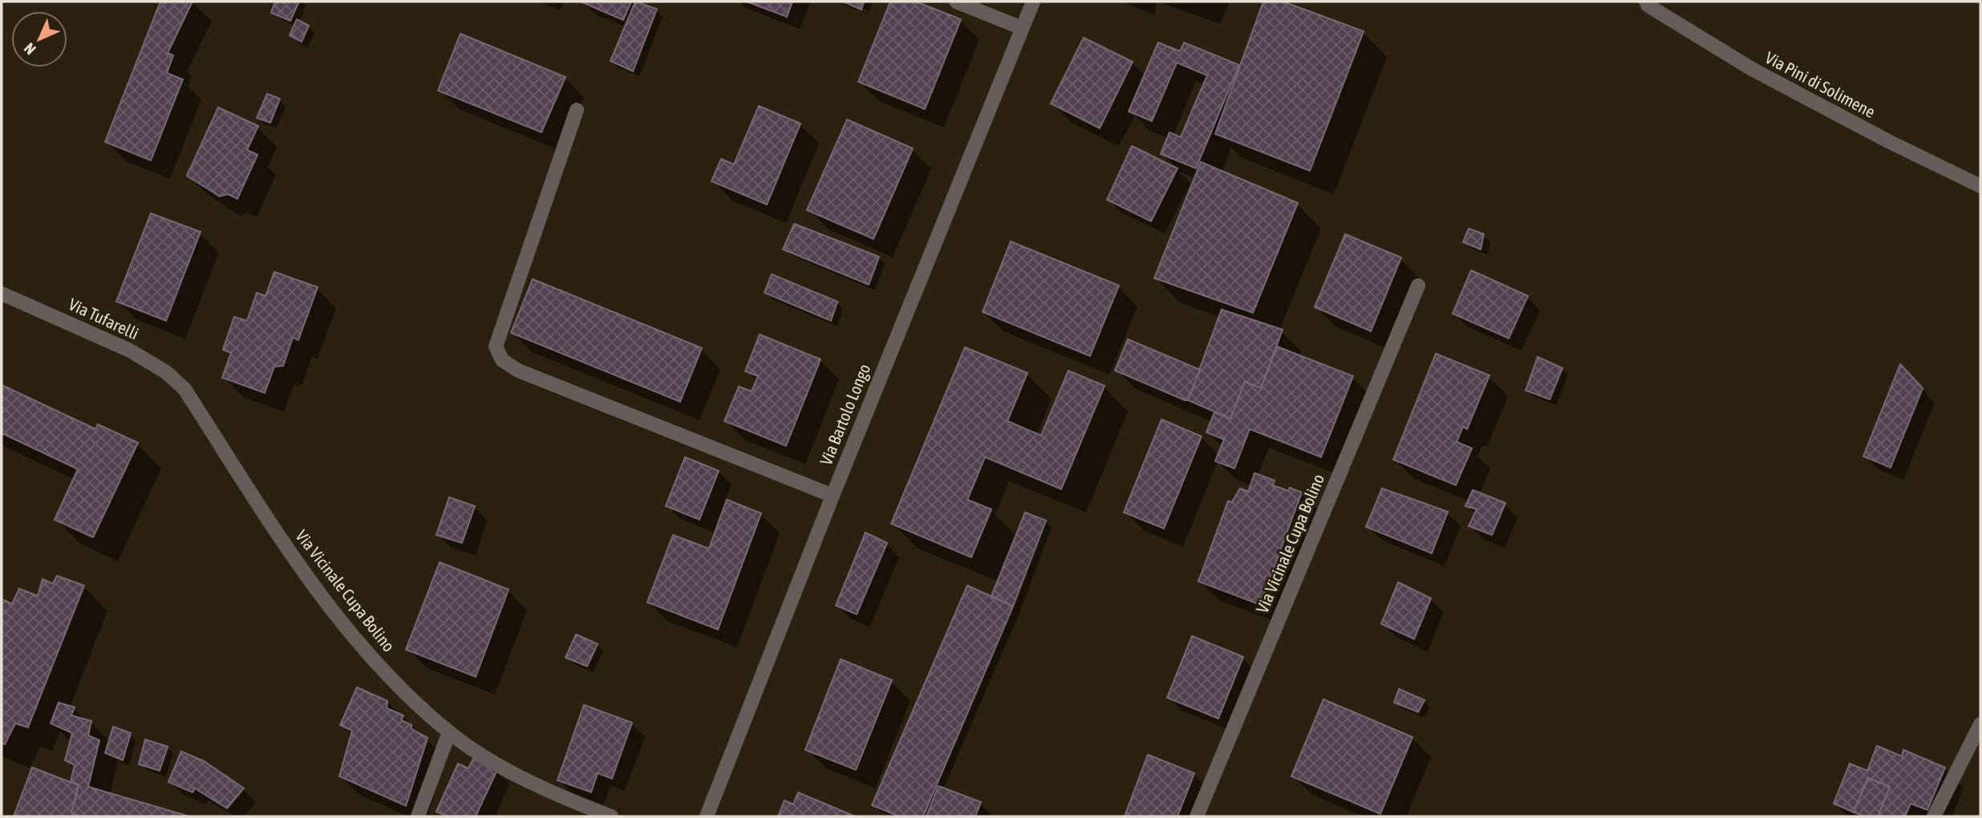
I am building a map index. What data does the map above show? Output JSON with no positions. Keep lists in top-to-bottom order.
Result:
{
  "streets": {
    "street": [
      "Via Pini di Solimene",
      "Via Tufarelli",
      "Via Bartolo Longo",
      "Via Vicinale Cupa Bolino"
    ]
  },
  "crossings": [
    ["Via Tufarelli", "Via Vicinale Cupa Bolino"]
  ],
  "north": "bottom left"
}
